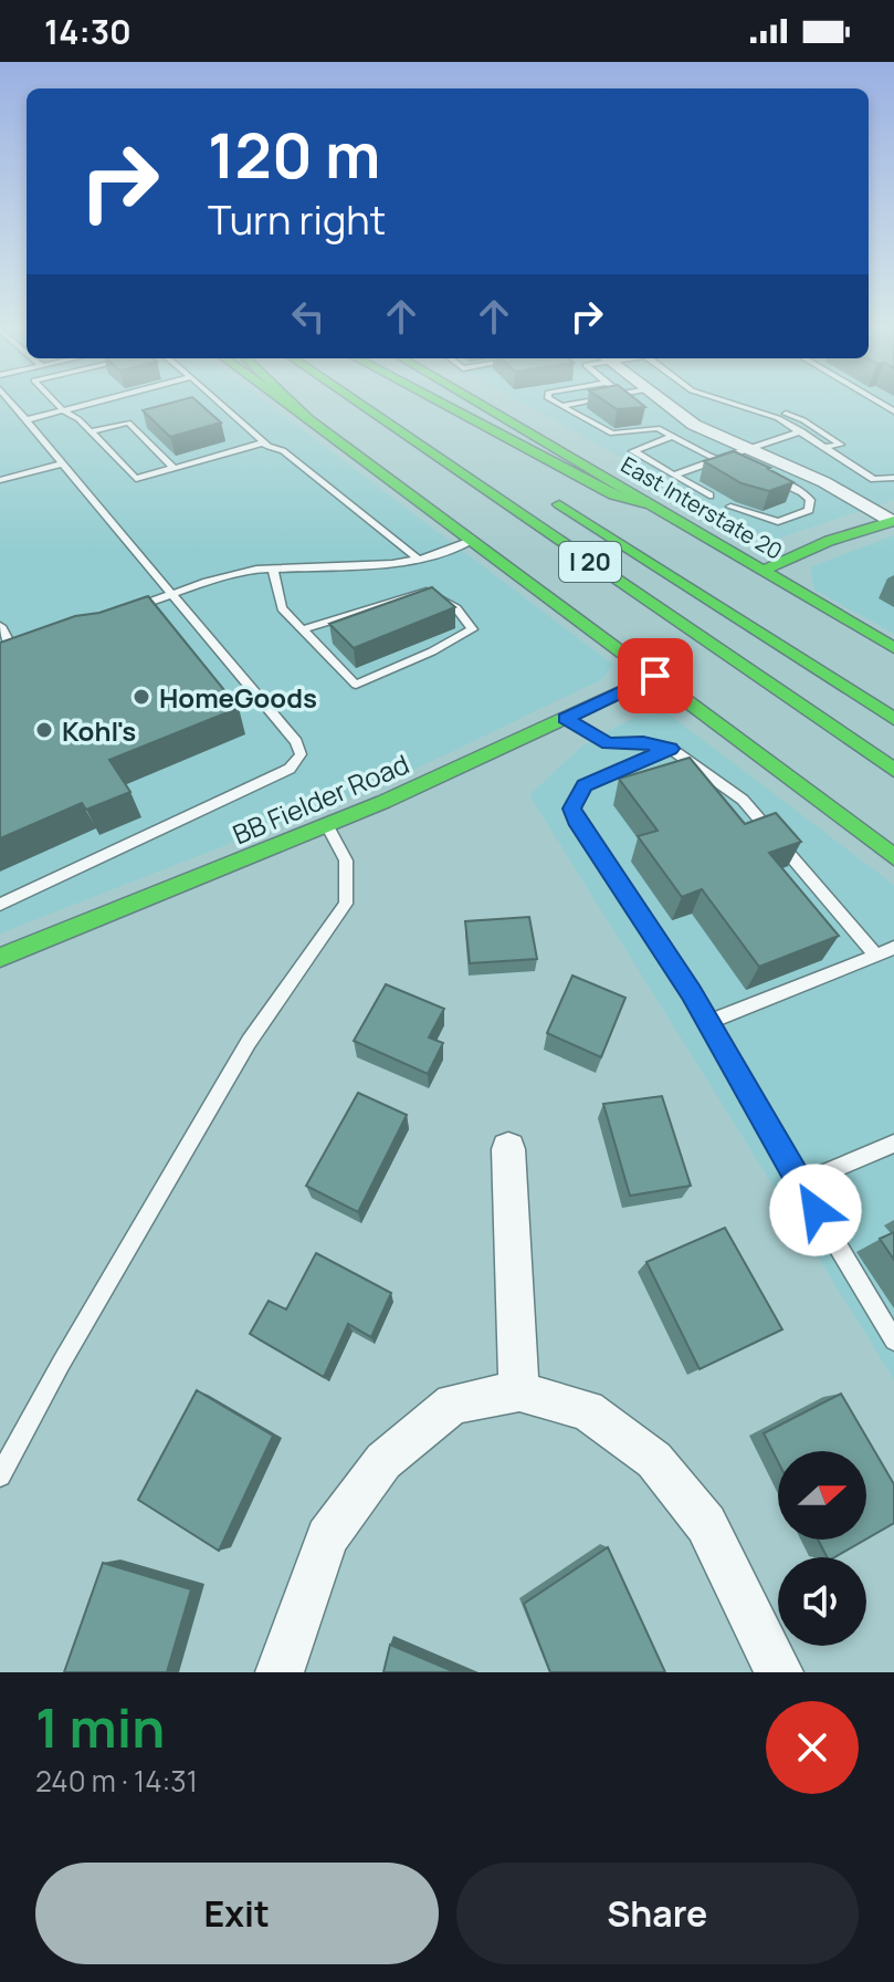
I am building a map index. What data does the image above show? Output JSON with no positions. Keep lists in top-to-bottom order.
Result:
{
  "streets": {
    "main road": ["East Interstate 20", "I 20", "BB Fielder Road"]
  },
  "places": ["HomeGoods", "Kohl's"],
  "north": "right",
  "page": {
    "status": "14:30",
    "turn": ["120 m", "Turn right"],
    "heading": ["1 min", "240 m · 14:31"],
    "buttons": ["Exit", "Share"]
  }
}
